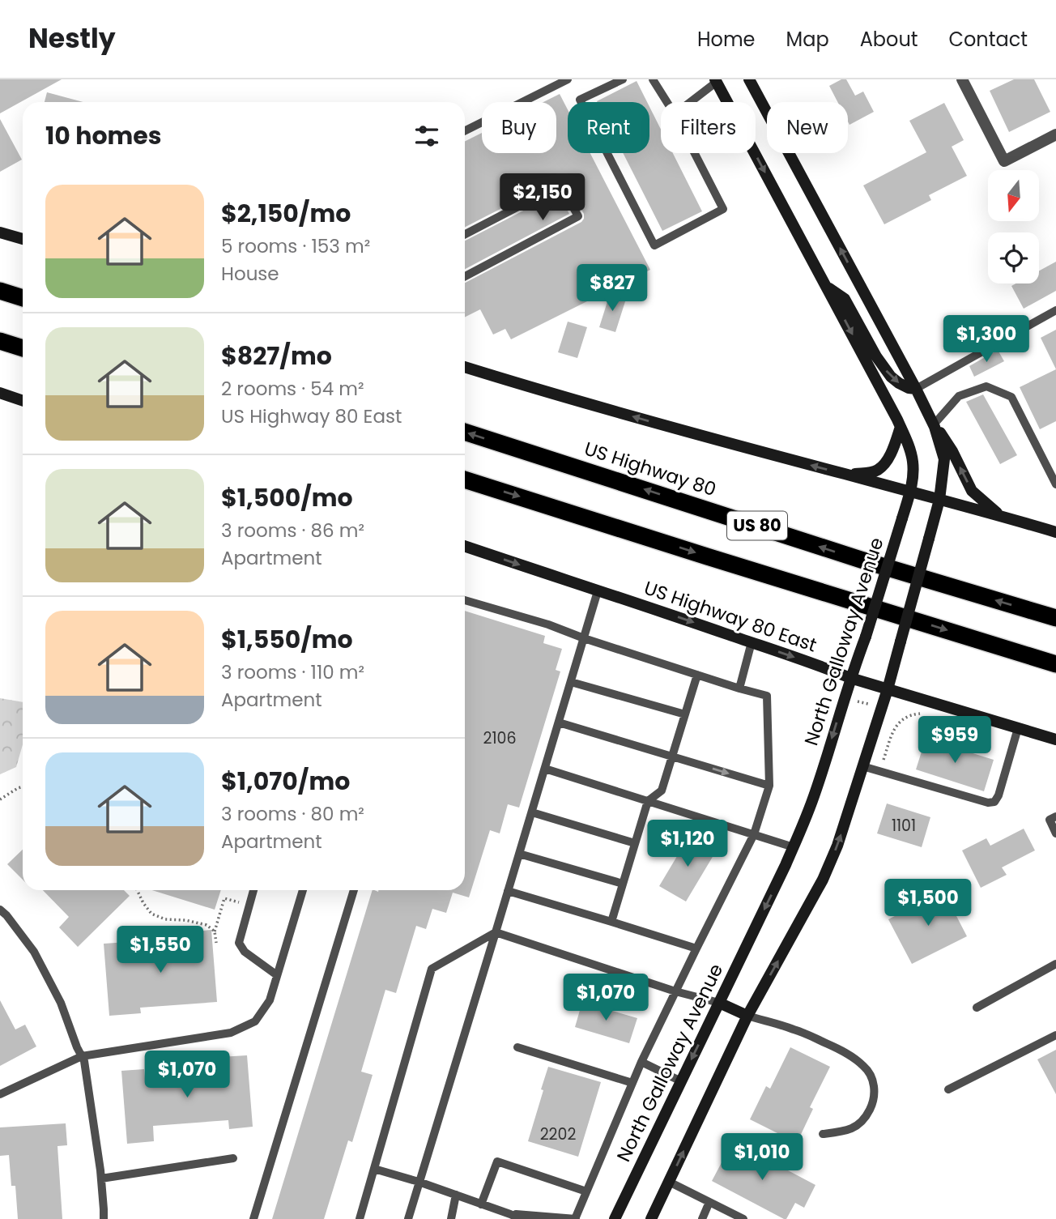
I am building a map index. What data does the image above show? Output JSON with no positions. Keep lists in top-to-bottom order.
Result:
{
  "streets": {
    "highway": ["US Highway 80", "US 80"],
    "main road": ["US Highway 80 East", "North Galloway Avenue"]
  },
  "crossings": [
    ["US Highway 80 East", "North Galloway Avenue"]
  ],
  "one_way": ["US Highway 80 East", "North Galloway Avenue"],
  "house_numbers": ["2106", "1101", "2202"],
  "north": "bottom",
  "page": {
    "header": "Nestly",
    "nav": [
      "Home",
      "Map",
      "About",
      "Contact"
    ],
    "chip": [
      "Buy",
      "Rent",
      "Filters",
      "New"
    ],
    "heading": "10 homes",
    "list": [
      {
        "name": "$2,150/mo",
        "note": "5 rooms · 153 m² · House"
      },
      {
        "name": "$827/mo",
        "note": "2 rooms · 54 m² · US Highway 80 East"
      },
      {
        "name": "$1,500/mo",
        "note": "3 rooms · 86 m² · Apartment"
      },
      {
        "name": "$1,550/mo",
        "note": "3 rooms · 110 m² · Apartment"
      },
      {
        "name": "$1,070/mo",
        "note": "3 rooms · 80 m² · Apartment"
      }
    ],
    "price": [
      "$2,150",
      "$827",
      "$1,300",
      "$959",
      "$1,120",
      "$1,500",
      "$1,550",
      "$1,070",
      "$1,070",
      "$1,010"
    ]
  }
}
